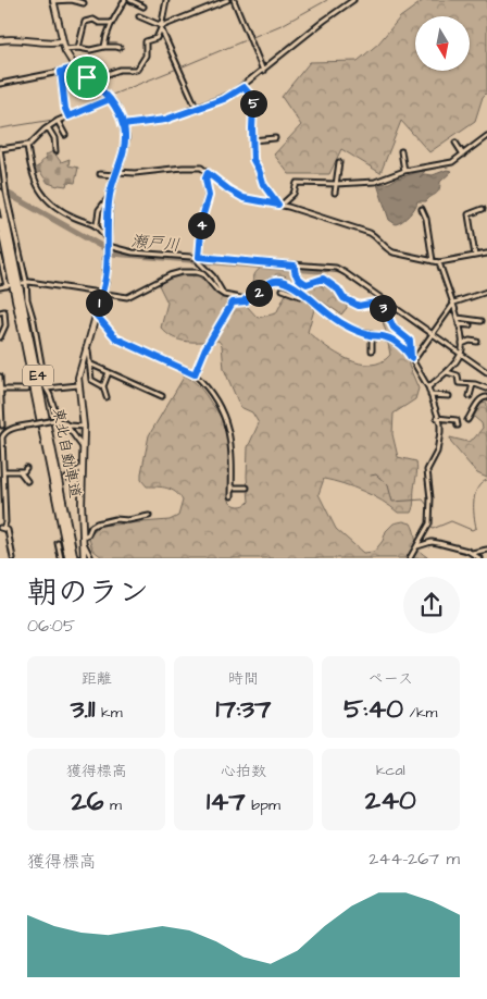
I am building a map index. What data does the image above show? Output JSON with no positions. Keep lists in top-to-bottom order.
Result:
{
  "streets": {
    "highway": ["E4", "東北自動車道"]
  },
  "water": ["瀬戸川"],
  "north": "bottom",
  "page": {
    "pins": [
      "5",
      "4",
      "2",
      "1",
      "3"
    ],
    "heading": ["朝のラン", "06:05"],
    "stats": [
      ["距離", "3.11 km"],
      ["時間", "17:37"],
      ["ペース", "5:40 /km"],
      ["獲得標高", "26 m"],
      ["心拍数", "147 bpm"],
      ["kcal", "240"]
    ],
    "chart": ["獲得標高", "244–267 m"]
  }
}
